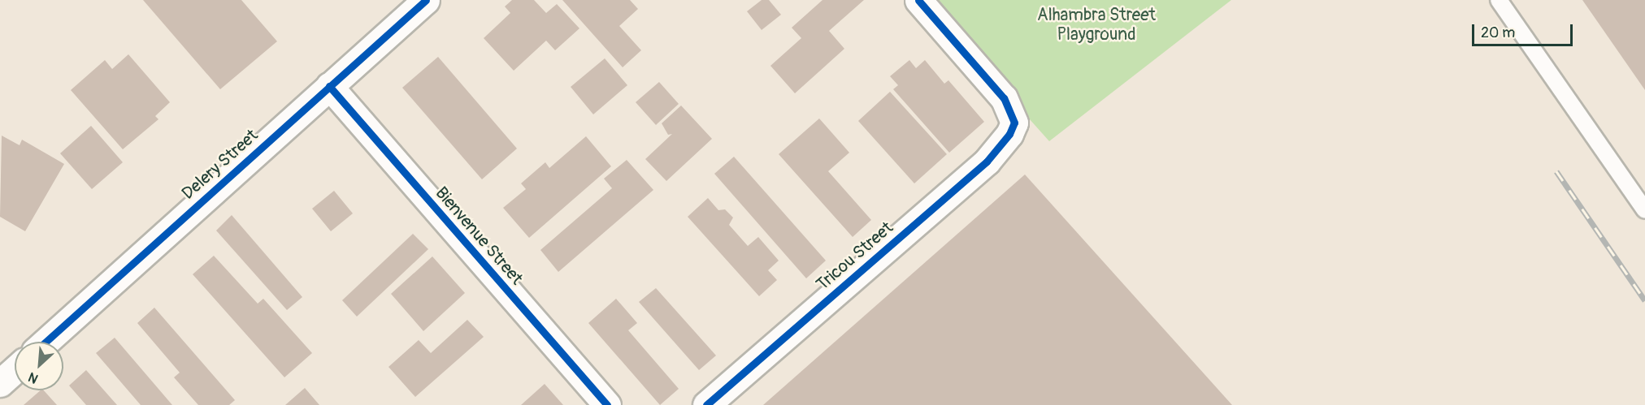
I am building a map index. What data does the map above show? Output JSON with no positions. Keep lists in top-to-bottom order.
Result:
{
  "streets": {
    "street": ["Delery Street", "Bienvenue Street", "Tricou Street"]
  },
  "crossings": [
    ["Delery Street", "Bienvenue Street"]
  ],
  "parks": ["Alhambra Street Playground"],
  "scale_bar": "20 m",
  "north": "bottom left"
}
